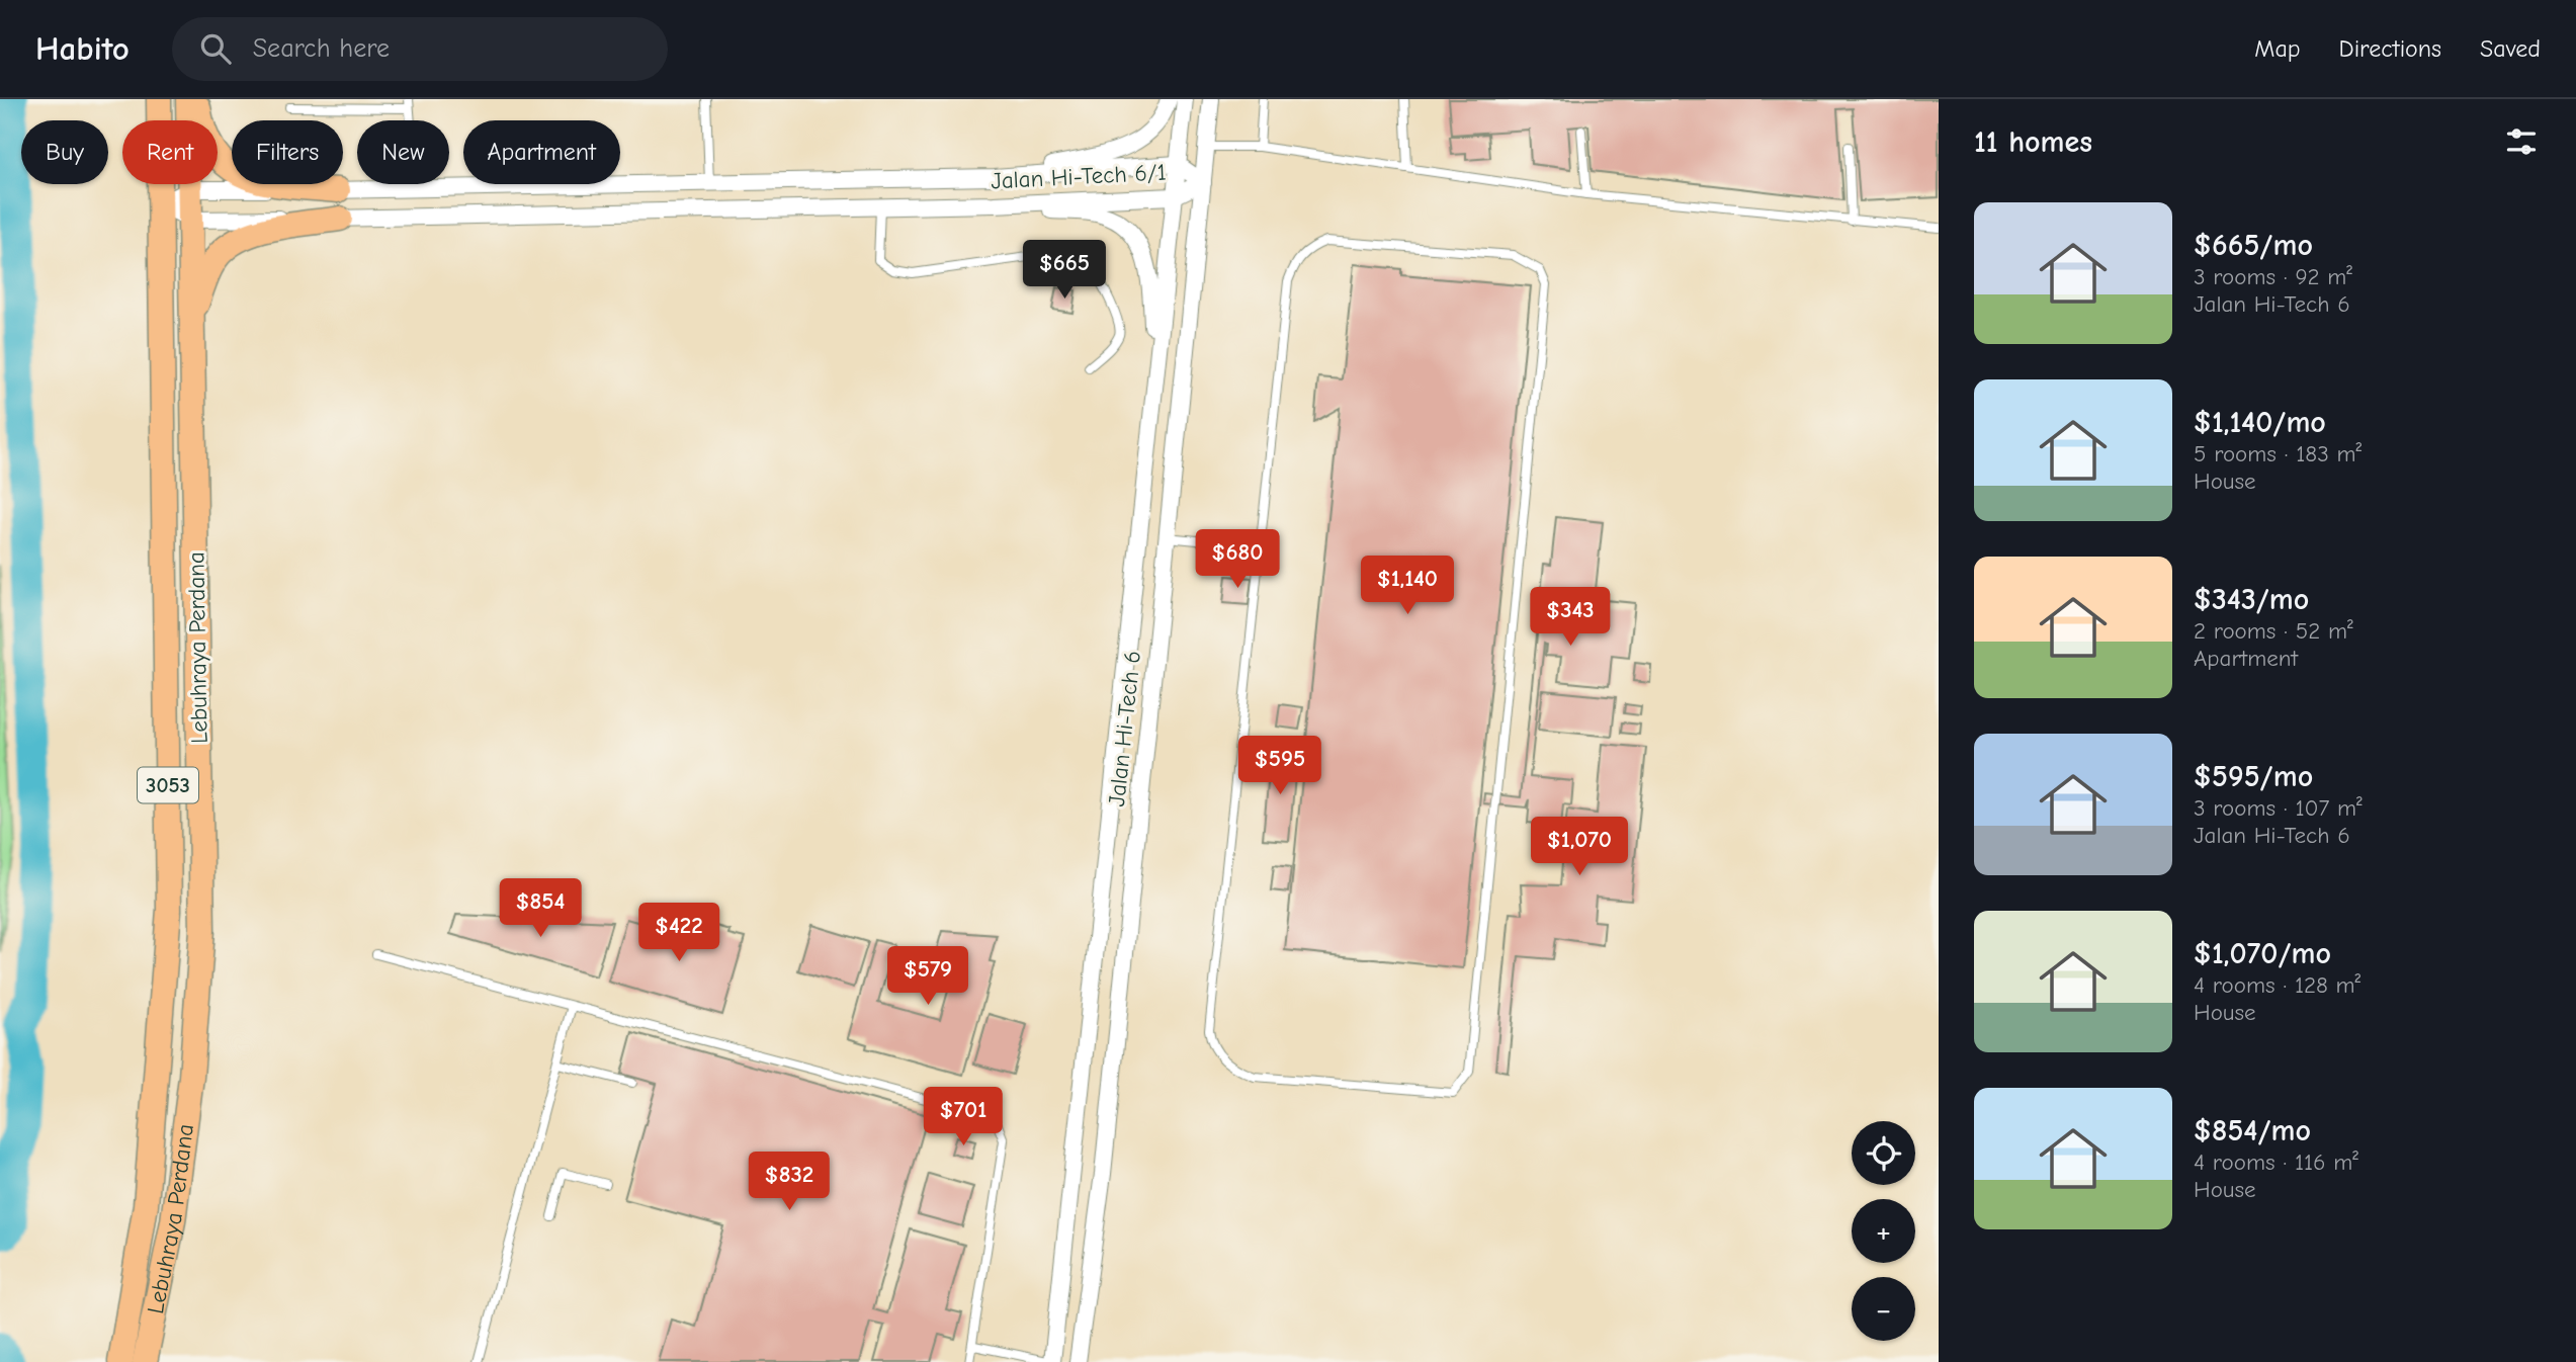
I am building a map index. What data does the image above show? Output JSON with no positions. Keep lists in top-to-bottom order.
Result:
{
  "streets": {
    "main road": ["Lebuhraya Perdana", "3053"],
    "street": ["Jalan Hi-Tech 6/1", "Jalan Hi-Tech 6"]
  },
  "crossings": [
    ["Jalan Hi-Tech 6/1", "Lebuhraya Perdana"],
    ["Jalan Hi-Tech 6/1", "Jalan Hi-Tech 6"]
  ],
  "page": {
    "header": "Habito",
    "search": "Search here",
    "nav": ["Map", "Directions", "Saved"],
    "heading": "11 homes",
    "chip": [
      "Buy",
      "Rent",
      "Filters",
      "New",
      "Apartment"
    ],
    "list": [
      {
        "name": "$665/mo",
        "note": "3 rooms · 92 m² · Jalan Hi-Tech 6"
      },
      {
        "name": "$1,140/mo",
        "note": "5 rooms · 183 m² · House"
      },
      {
        "name": "$343/mo",
        "note": "2 rooms · 52 m² · Apartment"
      },
      {
        "name": "$595/mo",
        "note": "3 rooms · 107 m² · Jalan Hi-Tech 6"
      },
      {
        "name": "$1,070/mo",
        "note": "4 rooms · 128 m² · House"
      },
      {
        "name": "$854/mo",
        "note": "4 rooms · 116 m² · House"
      }
    ],
    "price": [
      "$665",
      "$680",
      "$1,140",
      "$343",
      "$595",
      "$1,070",
      "$854",
      "$422",
      "$579",
      "$701",
      "$832"
    ],
    "map_buttons": ["+", "−"]
  }
}
